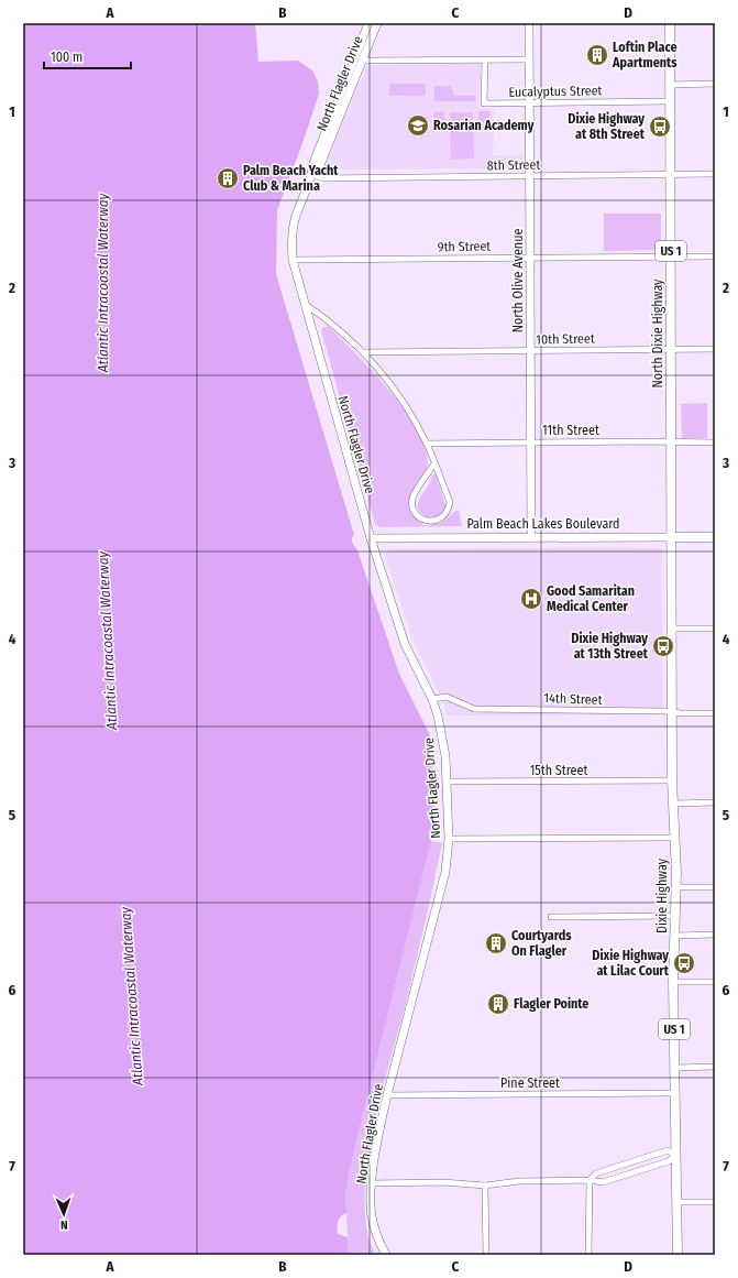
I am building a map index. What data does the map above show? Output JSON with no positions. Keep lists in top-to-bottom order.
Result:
{
  "streets": {
    "main road": [
      "US 1",
      "North Dixie Highway",
      "Palm Beach Lakes Boulevard",
      "Dixie Highway"
    ],
    "street": [
      "North Flagler Drive",
      "Eucalyptus Street",
      "8th Street",
      "9th Street",
      "North Olive Avenue",
      "10th Street",
      "11th Street",
      "14th Street",
      "15th Street",
      "Pine Street"
    ]
  },
  "crossings": [
    ["North Flagler Drive", "8th Street"],
    ["North Flagler Drive", "9th Street"],
    ["North Flagler Drive", "Palm Beach Lakes Boulevard"],
    ["North Flagler Drive", "14th Street"],
    ["North Flagler Drive", "15th Street"],
    ["North Flagler Drive", "Pine Street"],
    ["Eucalyptus Street", "North Olive Avenue"],
    ["Eucalyptus Street", "North Dixie Highway"],
    ["8th Street", "North Olive Avenue"],
    ["8th Street", "North Dixie Highway"],
    ["9th Street", "North Olive Avenue"],
    ["9th Street", "North Dixie Highway"],
    ["North Olive Avenue", "10th Street"],
    ["North Olive Avenue", "11th Street"],
    ["North Olive Avenue", "Palm Beach Lakes Boulevard"],
    ["North Dixie Highway", "10th Street"],
    ["North Dixie Highway", "11th Street"],
    ["North Dixie Highway", "Palm Beach Lakes Boulevard"],
    ["North Dixie Highway", "Dixie Highway"],
    ["Palm Beach Lakes Boulevard", "Dixie Highway"],
    ["14th Street", "Dixie Highway"],
    ["15th Street", "Dixie Highway"],
    ["Dixie Highway", "Pine Street"]
  ],
  "water": ["Atlantic Intracoastal Waterway"],
  "places": {
    "building": [
      "Loftin Place Apartments",
      "Palm Beach Yacht Club & Marina",
      "Courtyards On Flagler",
      "Flagler Pointe"
    ],
    "school or university": ["Rosarian Academy"],
    "bus stop": ["Dixie Highway at 8th Street", "Dixie Highway at 13th Street", "Dixie Highway at Lilac Court"],
    "hospital": ["Good Samaritan Medical Center"]
  },
  "scale_bar": "100 m",
  "north": "bottom",
  "grid": {
    "columns": [
      "A",
      "B",
      "C",
      "D"
    ],
    "rows": [
      "1",
      "2",
      "3",
      "4",
      "5",
      "6",
      "7"
    ]
  }
}
